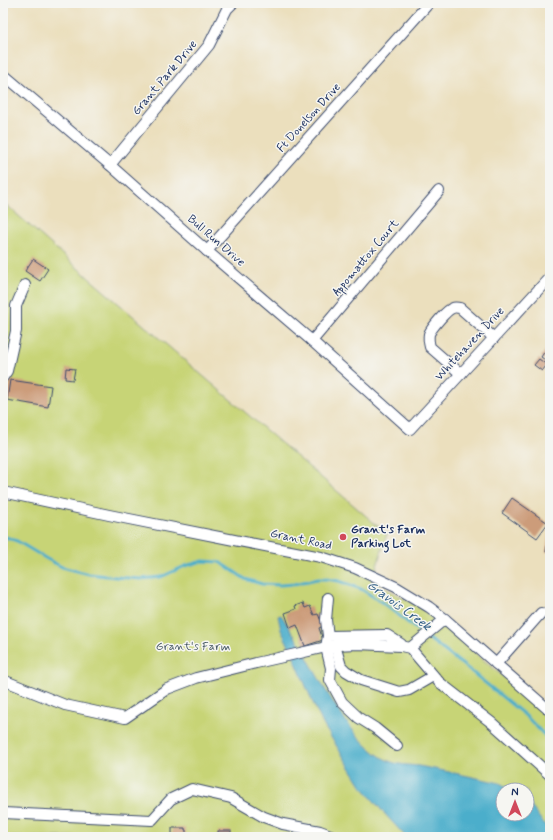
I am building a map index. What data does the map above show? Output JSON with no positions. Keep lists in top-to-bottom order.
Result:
{
  "streets": {
    "street": [
      "Grant Park Drive",
      "Ft Donelson Drive",
      "Bull Run Drive",
      "Appomattox Court",
      "Whitehaven Drive",
      "Grant Road"
    ]
  },
  "crossings": [
    ["Grant Park Drive", "Bull Run Drive"],
    ["Ft Donelson Drive", "Bull Run Drive"],
    ["Bull Run Drive", "Appomattox Court"],
    ["Bull Run Drive", "Whitehaven Drive"]
  ],
  "water": ["Gravois Creek"],
  "parks": ["Grant's Farm"],
  "places": ["Grant's Farm Parking Lot"],
  "north": "top"
}
